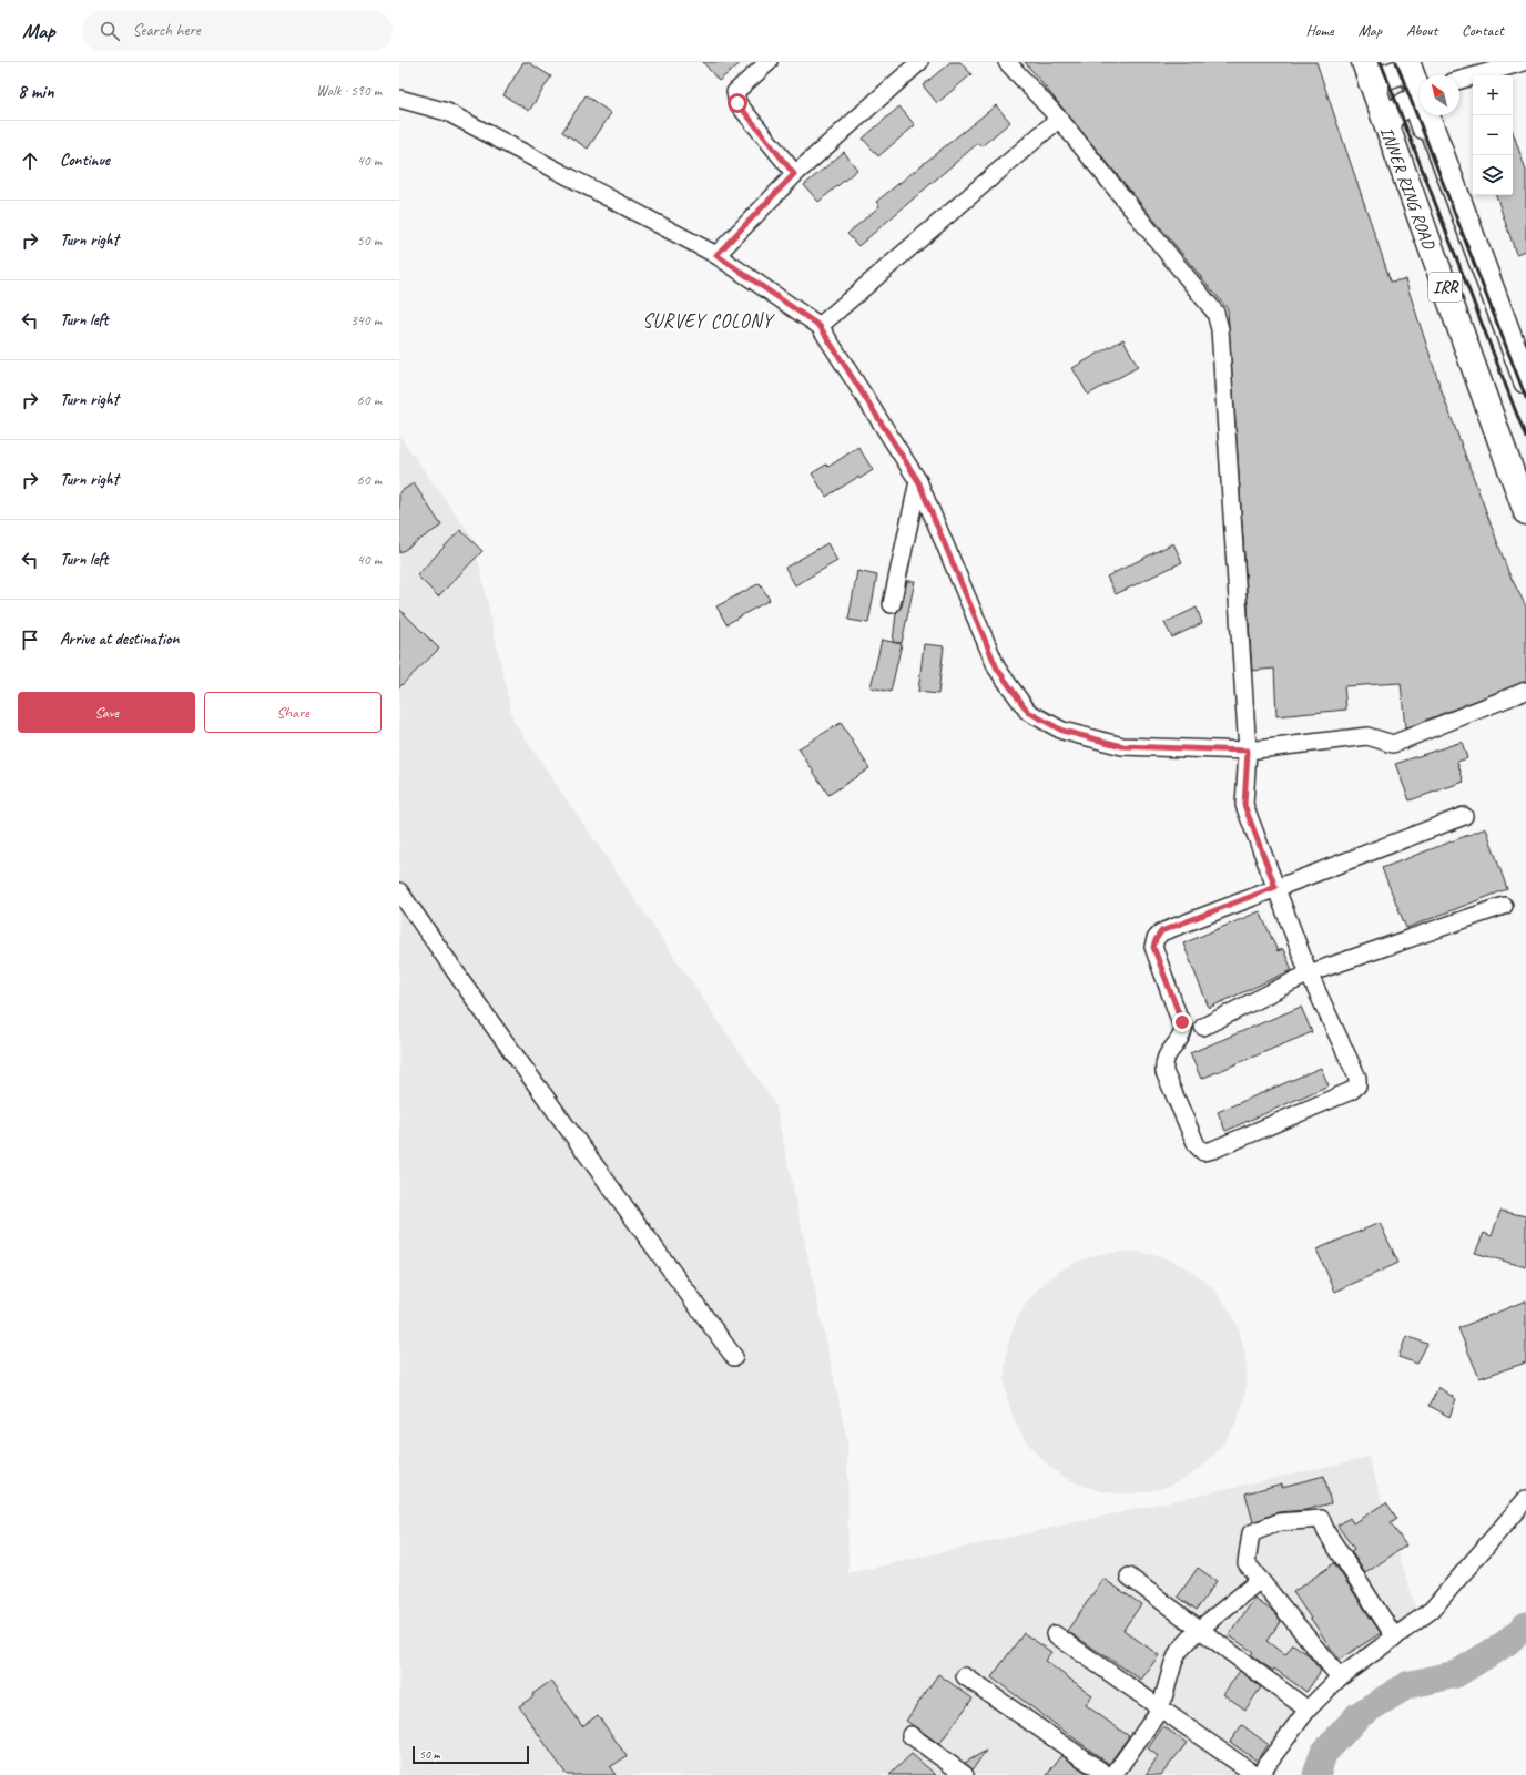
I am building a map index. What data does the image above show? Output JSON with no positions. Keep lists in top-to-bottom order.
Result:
{
  "streets": {
    "highway": ["INNER RING ROAD", "IRR"]
  },
  "districts": ["SURVEY COLONY"],
  "scale_bar": "50 m",
  "north": "top left",
  "page": {
    "header": "Map",
    "search": "Search here",
    "nav": [
      "Home",
      "Map",
      "About",
      "Contact"
    ],
    "heading": ["8 min", "Walk · 590 m"],
    "map_buttons": ["+", "−"],
    "list": [
      ["Continue", "40 m"],
      ["Turn right", "50 m"],
      ["Turn left", "340 m"],
      ["Turn right", "60 m"],
      ["Turn right", "60 m"],
      ["Turn left", "40 m"],
      "Arrive at destination"
    ],
    "buttons": ["Save", "Share"],
    "scale": "50 m"
  }
}
